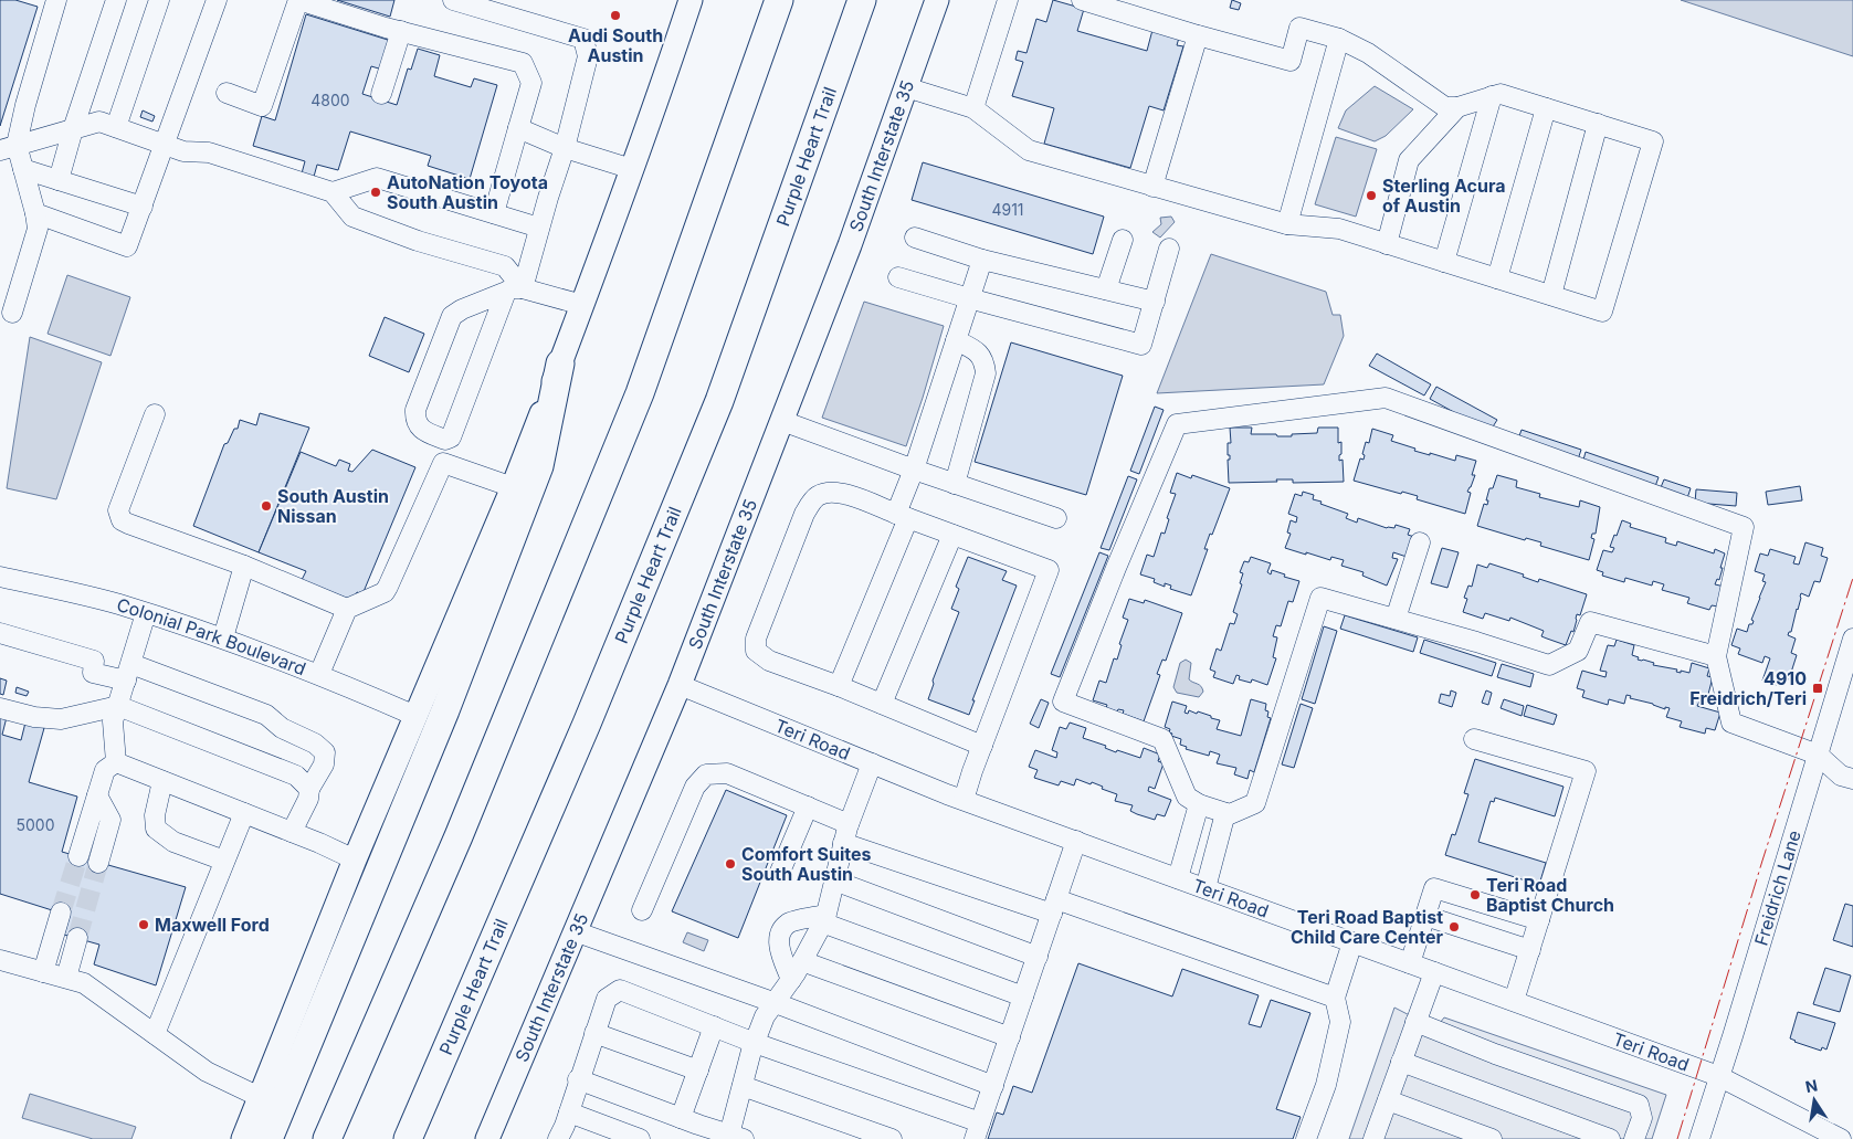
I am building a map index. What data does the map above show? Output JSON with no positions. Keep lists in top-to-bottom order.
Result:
{
  "streets": {
    "highway": ["Purple Heart Trail"],
    "main road": ["South Interstate 35"],
    "street": ["Colonial Park Boulevard", "Teri Road", "Freidrich Lane"]
  },
  "crossings": [
    ["South Interstate 35", "Teri Road"],
    ["Teri Road", "Freidrich Lane"]
  ],
  "places": {
    "other": [
      "Audi South Austin",
      "AutoNation Toyota South Austin",
      "Sterling Acura of Austin",
      "South Austin Nissan",
      "Comfort Suites South Austin",
      "Teri Road Baptist Church",
      "Maxwell Ford",
      "Teri Road Baptist Child Care Center"
    ],
    "transit": ["4910 Freidrich/Teri"]
  },
  "house_numbers": ["4800", "4911", "5000"],
  "north": "top"
}
